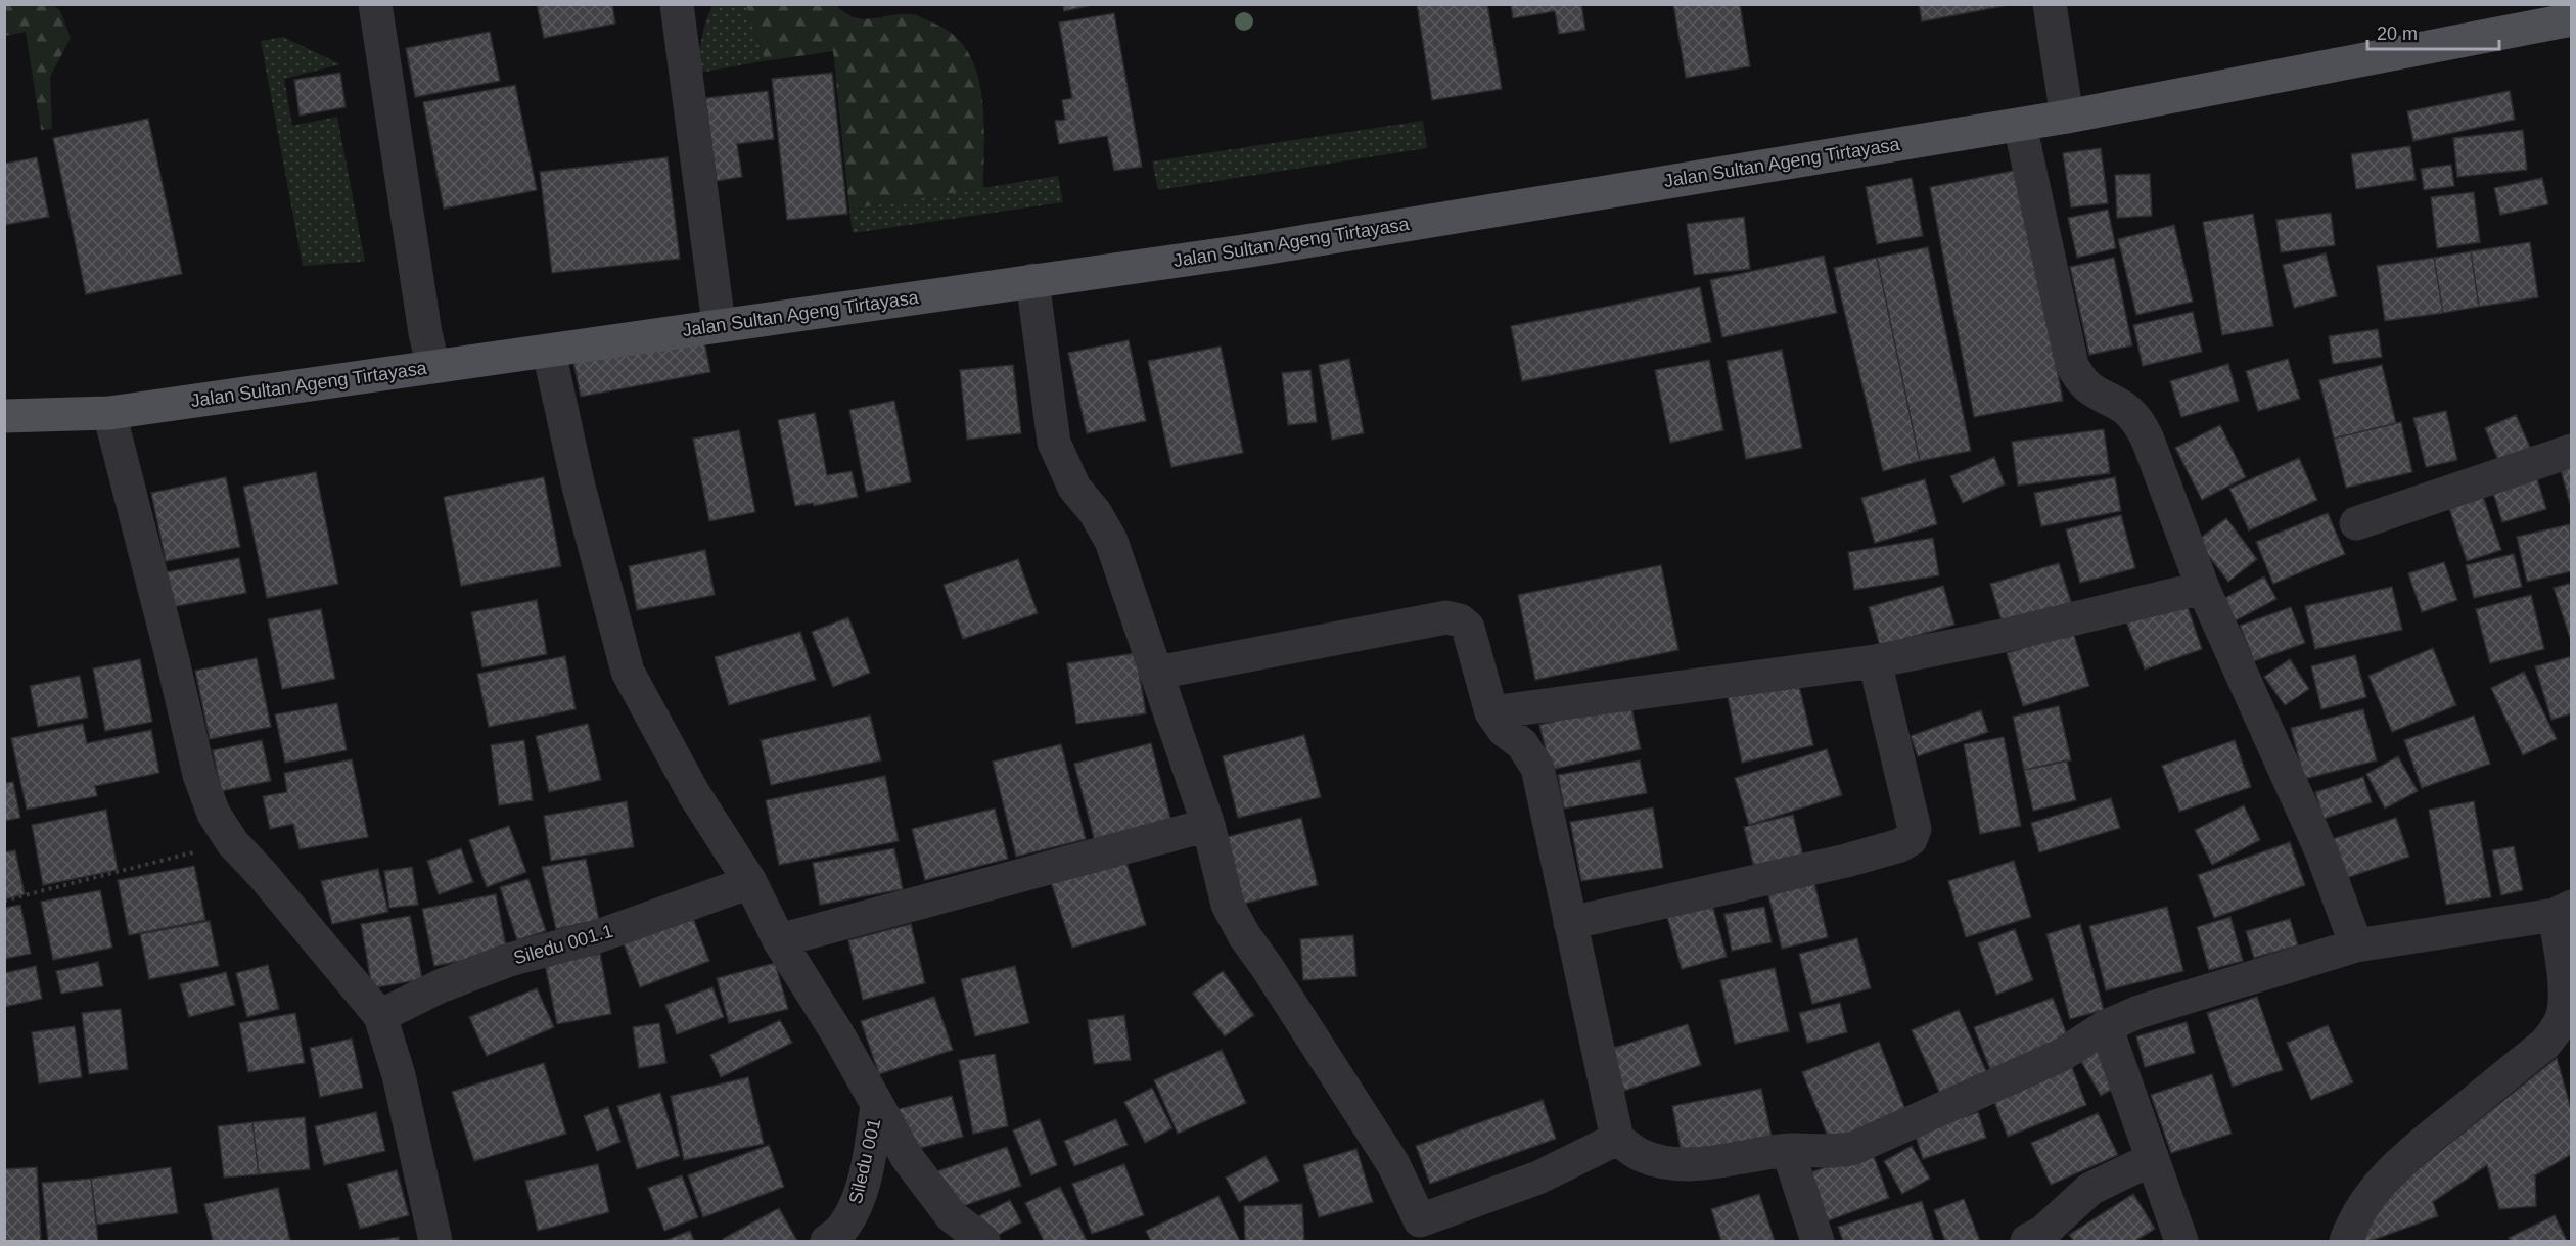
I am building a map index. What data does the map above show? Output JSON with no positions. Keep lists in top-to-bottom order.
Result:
{
  "streets": {
    "main road": ["Jalan Sultan Ageng Tirtayasa"],
    "street": ["Siledu 001.1", "Siledu 001"]
  },
  "scale_bar": "20 m"
}
